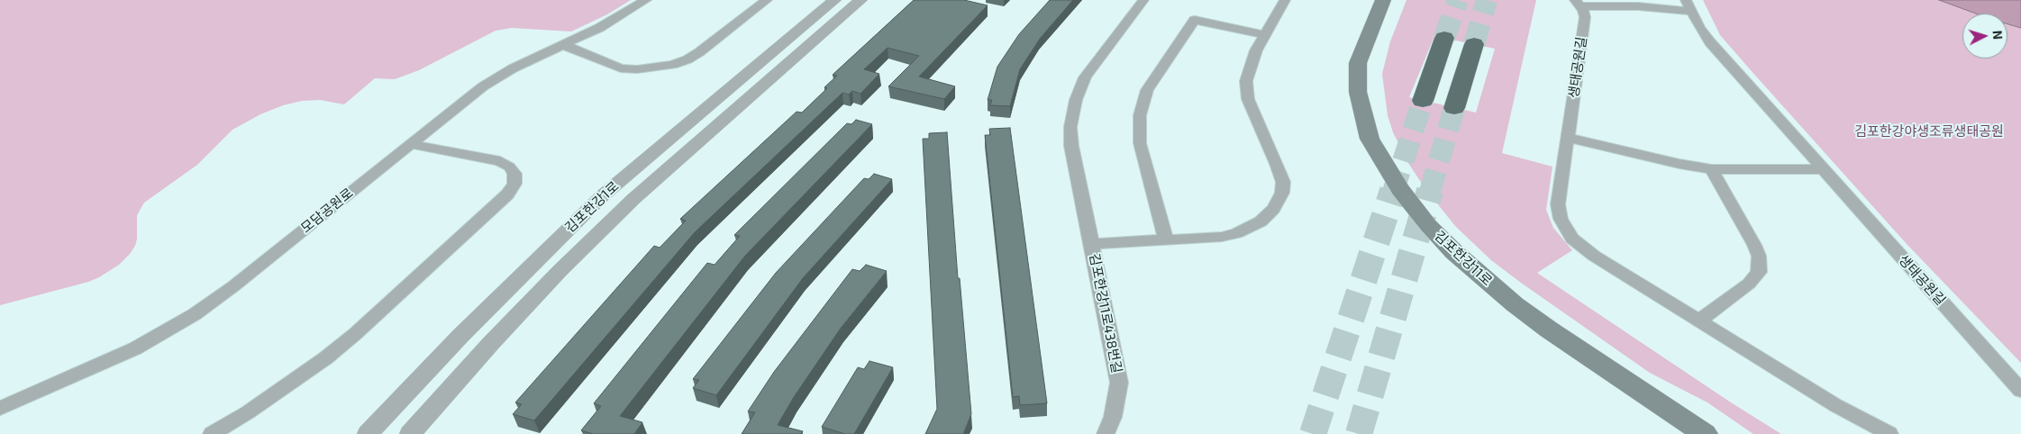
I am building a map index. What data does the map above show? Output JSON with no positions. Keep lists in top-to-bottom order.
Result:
{
  "streets": {
    "main road": ["김포한강11로"],
    "street": [
      "생태공원길",
      "김포한강1로",
      "모담공원로",
      "김포한강11로438번길"
    ]
  },
  "parks": ["김포한강야생조류생태공원"],
  "north": "right"
}
